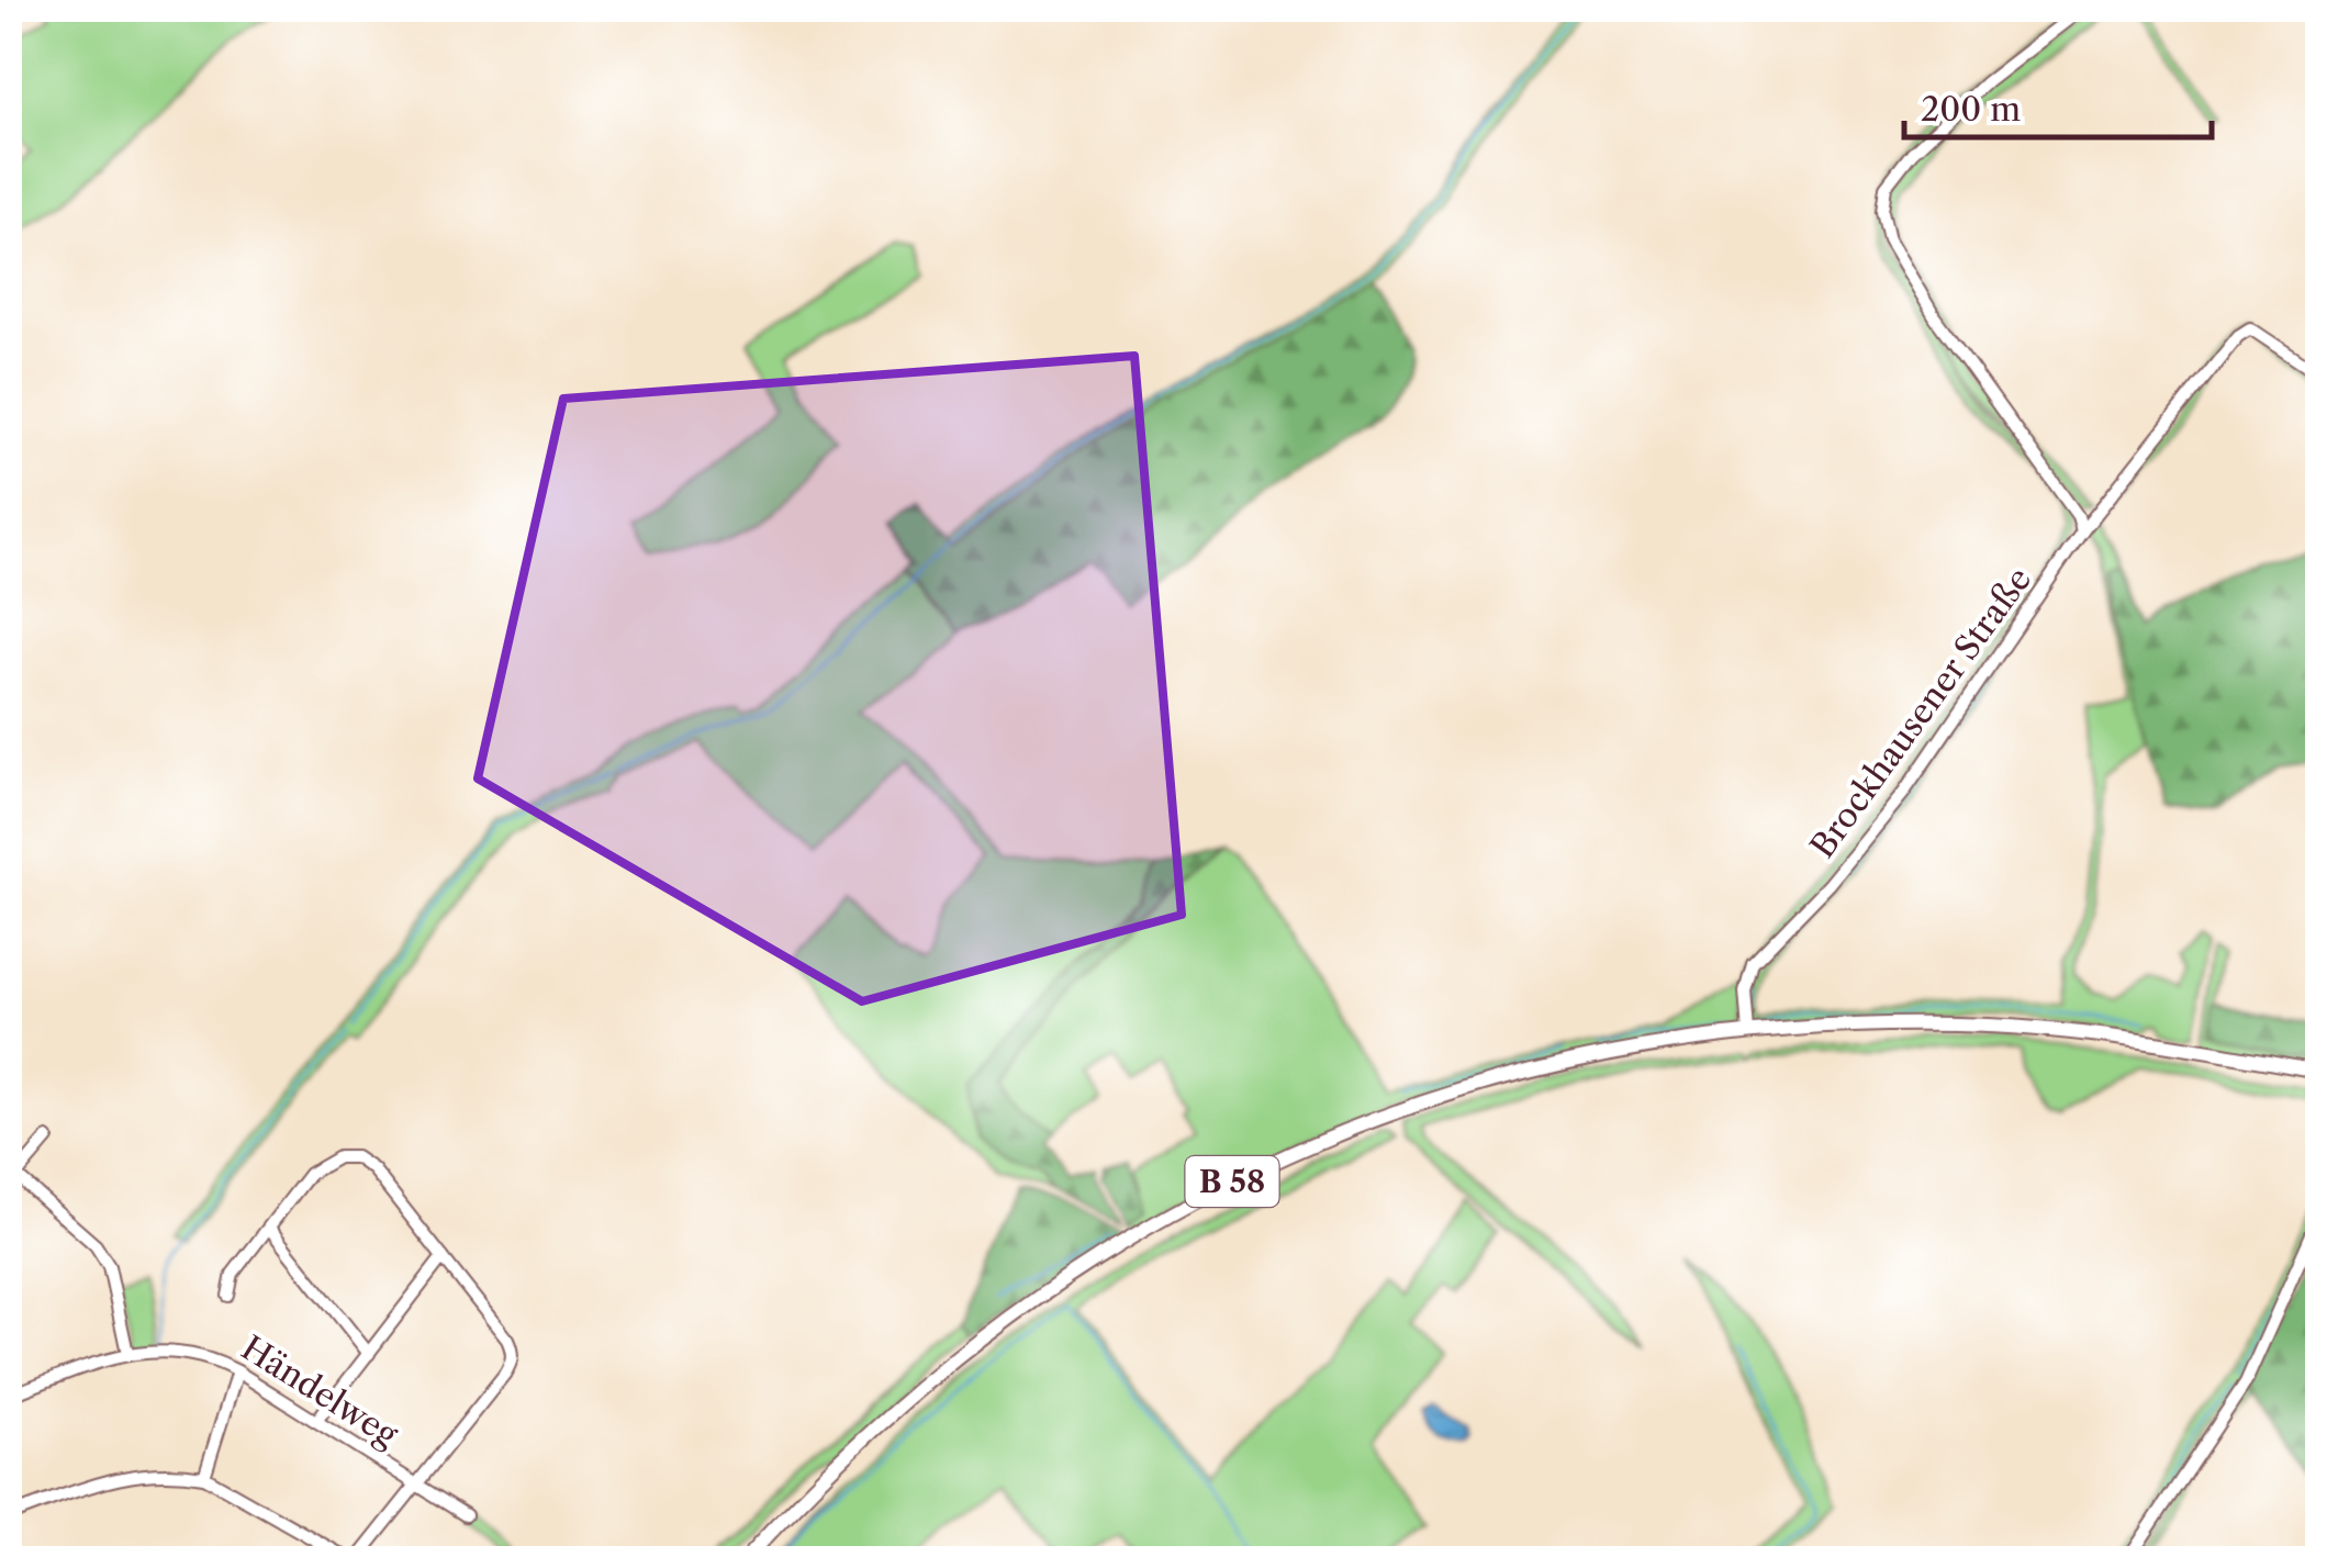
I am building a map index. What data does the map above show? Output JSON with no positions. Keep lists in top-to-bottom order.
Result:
{
  "streets": {
    "main road": ["B 58"],
    "street": ["Brockhausener Straße", "Händelweg"]
  },
  "crossings": [
    ["Brockhausener Straße", "B 58"]
  ],
  "scale_bar": "200 m"
}
